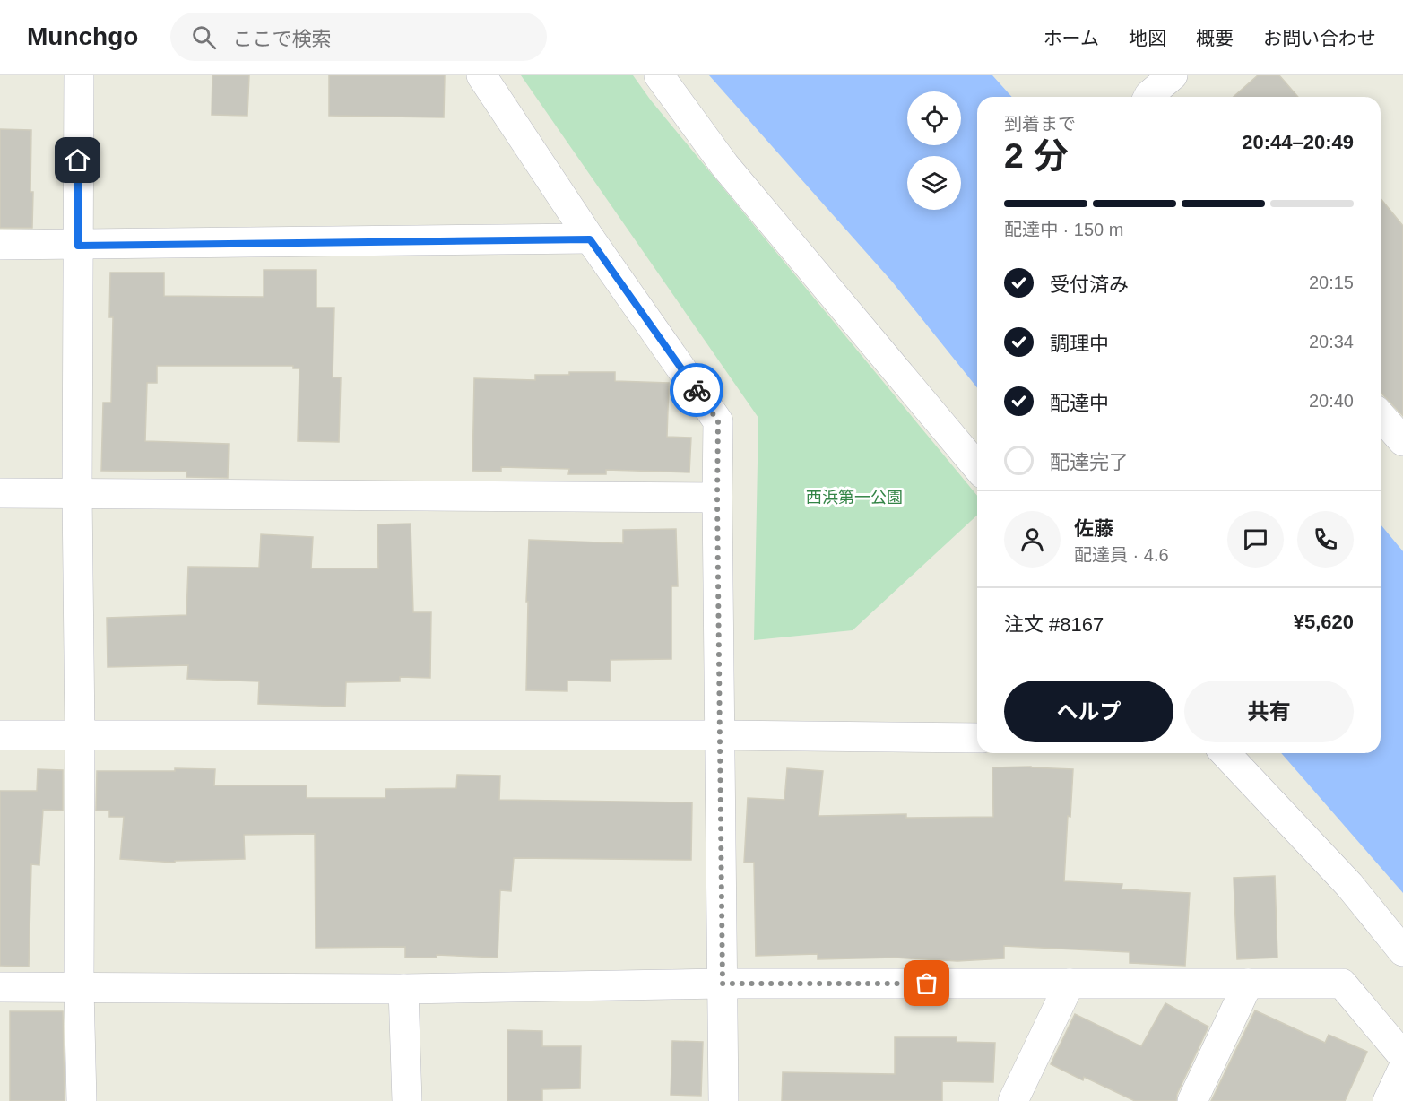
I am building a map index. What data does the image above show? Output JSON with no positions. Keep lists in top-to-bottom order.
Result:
{
  "parks": ["西浜第一公園"],
  "page": {
    "header": "Munchgo",
    "search": "ここで検索",
    "nav": [
      "ホーム",
      "地図",
      "概要",
      "お問い合わせ"
    ],
    "heading": ["2 分", "到着まで", "20:44–20:49"],
    "panel": [
      "佐藤",
      "配達員 · 4.6",
      "注文 #8167",
      "¥5,620"
    ],
    "bar": "配達中 · 150 m",
    "list": [
      ["受付済み", "20:15"],
      ["調理中", "20:34"],
      ["配達中", "20:40"],
      "配達完了"
    ],
    "buttons": ["ヘルプ", "共有"]
  }
}
